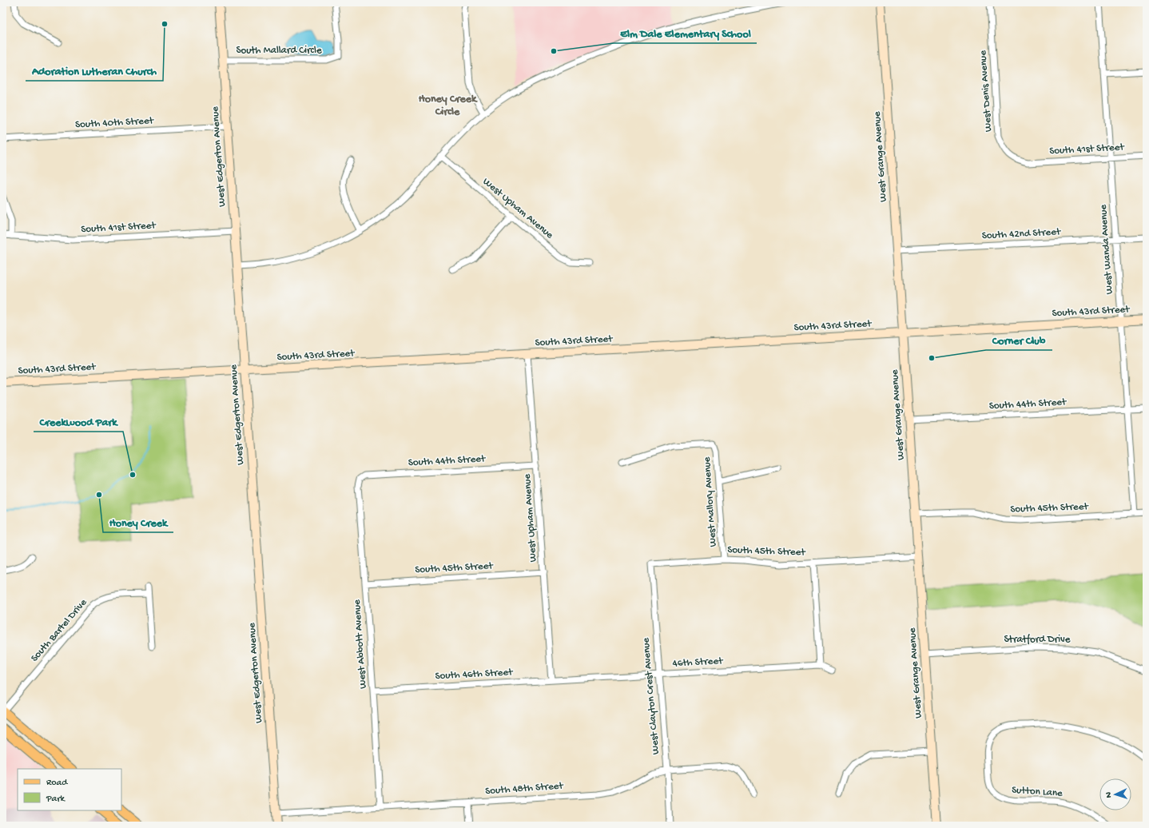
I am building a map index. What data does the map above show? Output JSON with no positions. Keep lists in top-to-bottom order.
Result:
{
  "streets": {
    "street": [
      "South Mallard Circle",
      "West Denis Avenue",
      "South 40th Street",
      "South 41st Street",
      "West Edgerton Avenue",
      "West Grange Avenue",
      "West Upham Avenue",
      "South 42nd Street",
      "West Wanda Avenue",
      "South 43rd Street",
      "South 44th Street",
      "West Mallory Avenue",
      "South 45th Street",
      "South Bartel Drive",
      "Stratford Drive",
      "West Abbott Avenue",
      "46th Street",
      "South 46th Street",
      "West Clayton Crest Avenue",
      "South 48th Street",
      "Sutton Lane"
    ]
  },
  "crossings": [
    ["South Mallard Circle", "West Edgerton Avenue"],
    ["West Denis Avenue", "South 41st Street"],
    ["South 40th Street", "West Edgerton Avenue"],
    ["South 41st Street", "West Edgerton Avenue"],
    ["South 41st Street", "West Wanda Avenue"],
    ["West Edgerton Avenue", "South 43rd Street"],
    ["West Edgerton Avenue", "South 48th Street"],
    ["West Grange Avenue", "South 42nd Street"],
    ["West Grange Avenue", "South 43rd Street"],
    ["West Grange Avenue", "South 44th Street"],
    ["West Grange Avenue", "South 45th Street"],
    ["West Grange Avenue", "Stratford Drive"],
    ["West Upham Avenue", "South 43rd Street"],
    ["West Upham Avenue", "South 44th Street"],
    ["West Upham Avenue", "South 45th Street"],
    ["West Upham Avenue", "South 46th Street"],
    ["South 42nd Street", "West Wanda Avenue"],
    ["West Wanda Avenue", "South 43rd Street"],
    ["West Wanda Avenue", "South 44th Street"],
    ["West Wanda Avenue", "South 45th Street"],
    ["South 44th Street", "West Abbott Avenue"],
    ["West Mallory Avenue", "South 45th Street"],
    ["South 45th Street", "West Abbott Avenue"],
    ["South 45th Street", "West Clayton Crest Avenue"],
    ["West Abbott Avenue", "South 46th Street"],
    ["West Abbott Avenue", "South 48th Street"],
    ["46th Street", "South 46th Street"],
    ["46th Street", "West Clayton Crest Avenue"],
    ["West Clayton Crest Avenue", "South 48th Street"]
  ],
  "districts": ["Honey Creek Circle"],
  "places": [
    "Adoration Lutheran Church",
    "Elm Dale Elementary School",
    "Corner Club",
    "Creekwood Park",
    "Honey Creek"
  ],
  "legend": ["Road", "Park"],
  "north": "left"
}
